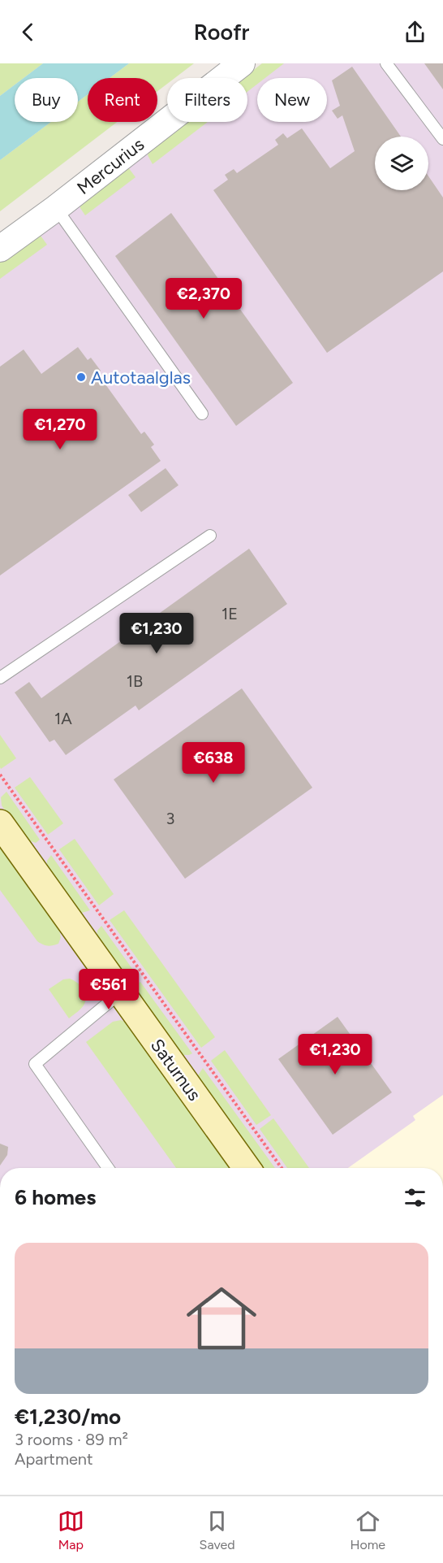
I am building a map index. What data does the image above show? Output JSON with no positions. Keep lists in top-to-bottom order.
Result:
{
  "streets": {
    "main road": ["Saturnus"],
    "street": ["Mercurius"]
  },
  "places": ["Autotaalglas"],
  "house_numbers": [
    "1E",
    "1B",
    "1A",
    "3"
  ],
  "page": {
    "header": "Roofr",
    "chip": [
      "Buy",
      "Rent",
      "Filters",
      "New"
    ],
    "price": [
      "€2,370",
      "€1,270",
      "€1,230",
      "€638",
      "€561",
      "€1,230"
    ],
    "heading": "6 homes",
    "list": [
      {
        "name": "€1,230/mo",
        "note": "3 rooms · 89 m² · Apartment"
      }
    ],
    "tabs": ["Map", "Saved", "Home"]
  }
}
